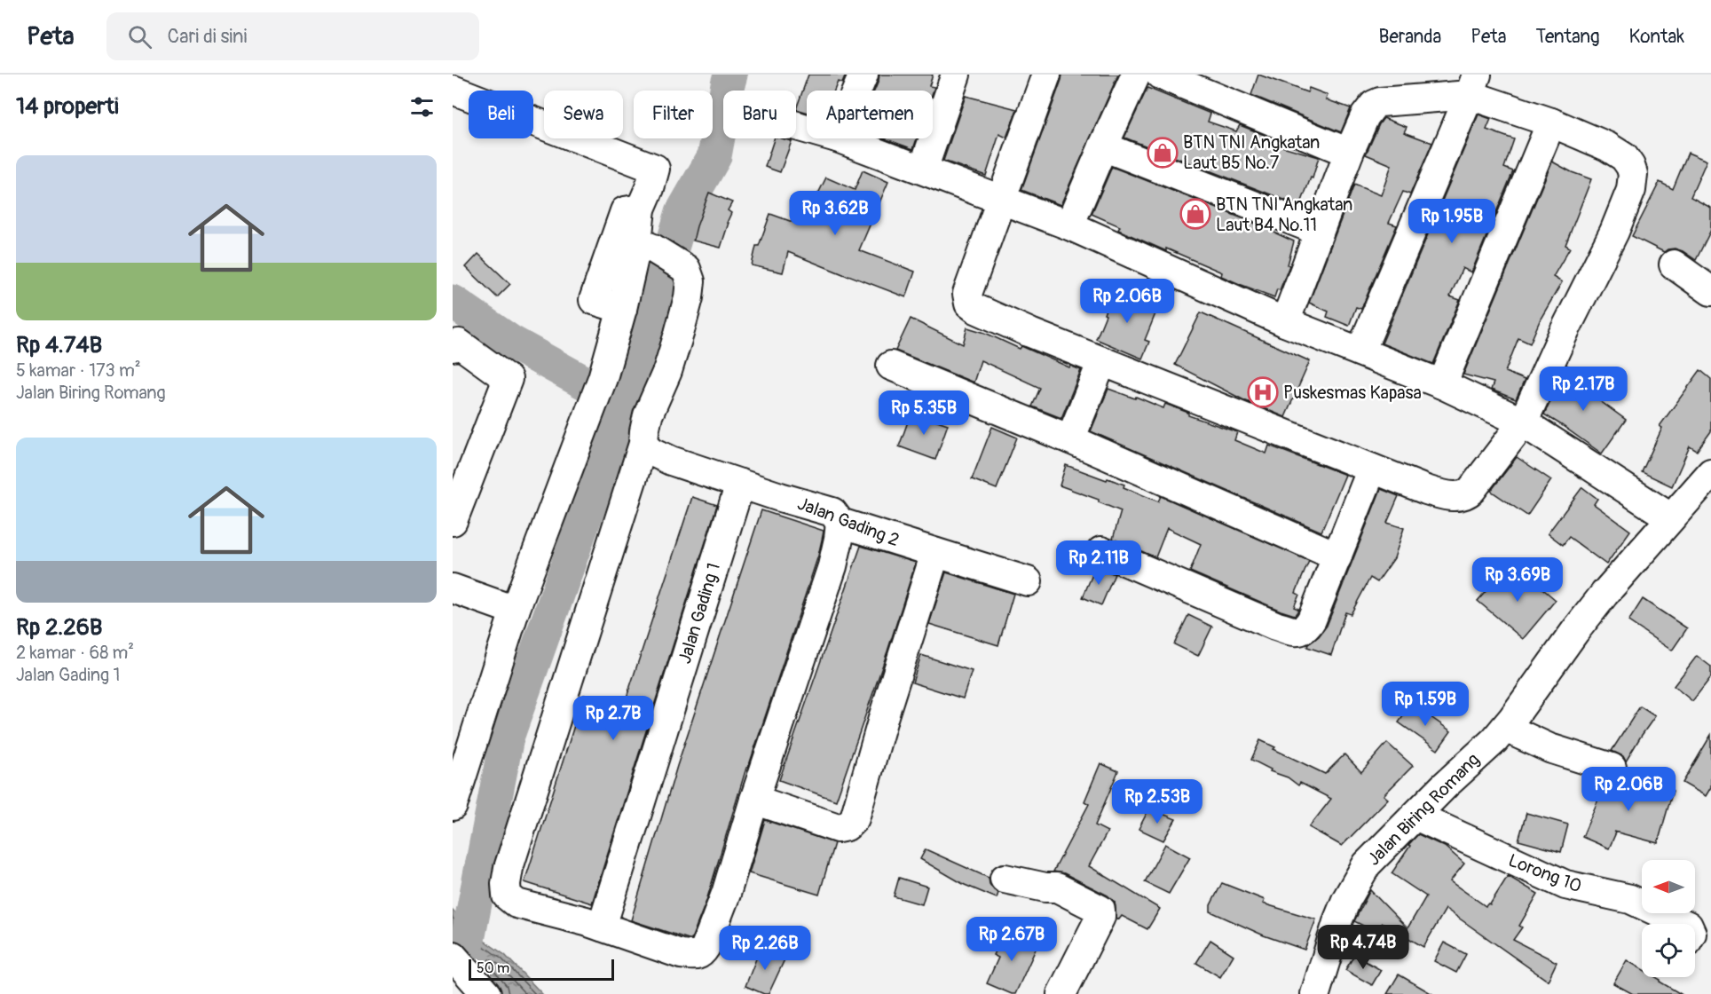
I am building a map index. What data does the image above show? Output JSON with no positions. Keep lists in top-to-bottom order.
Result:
{
  "streets": {
    "street": [
      "Jalan Gading 2",
      "Jalan Gading 1",
      "Jalan Biring Romang",
      "Lorong 10"
    ]
  },
  "crossings": [
    ["Jalan Gading 2", "Jalan Gading 1"],
    ["Jalan Biring Romang", "Lorong 10"]
  ],
  "places": {
    "shop": ["BTN TNI Angkatan Laut B5 No.7", "BTN TNI Angkatan Laut B4 No.11"],
    "hospital": ["Puskesmas Kapasa"]
  },
  "scale_bar": "50 m",
  "north": "left",
  "page": {
    "header": "Peta",
    "search": "Cari di sini",
    "nav": [
      "Beranda",
      "Peta",
      "Tentang",
      "Kontak"
    ],
    "heading": "14 properti",
    "chip": [
      "Beli",
      "Sewa",
      "Filter",
      "Baru",
      "Apartemen"
    ],
    "list": [
      {
        "name": "Rp 4.74B",
        "note": "5 kamar · 173 m² · Jalan Biring Romang"
      },
      {
        "name": "Rp 2.26B",
        "note": "2 kamar · 68 m² · Jalan Gading 1"
      }
    ],
    "price": [
      "Rp 3.62B",
      "Rp 1.95B",
      "Rp 2.06B",
      "Rp 2.17B",
      "Rp 5.35B",
      "Rp 2.11B",
      "Rp 3.69B",
      "Rp 1.59B",
      "Rp 2.7B",
      "Rp 2.06B",
      "Rp 2.53B",
      "Rp 2.67B",
      "Rp 4.74B",
      "Rp 2.26B"
    ],
    "scale": "50 m"
  }
}
